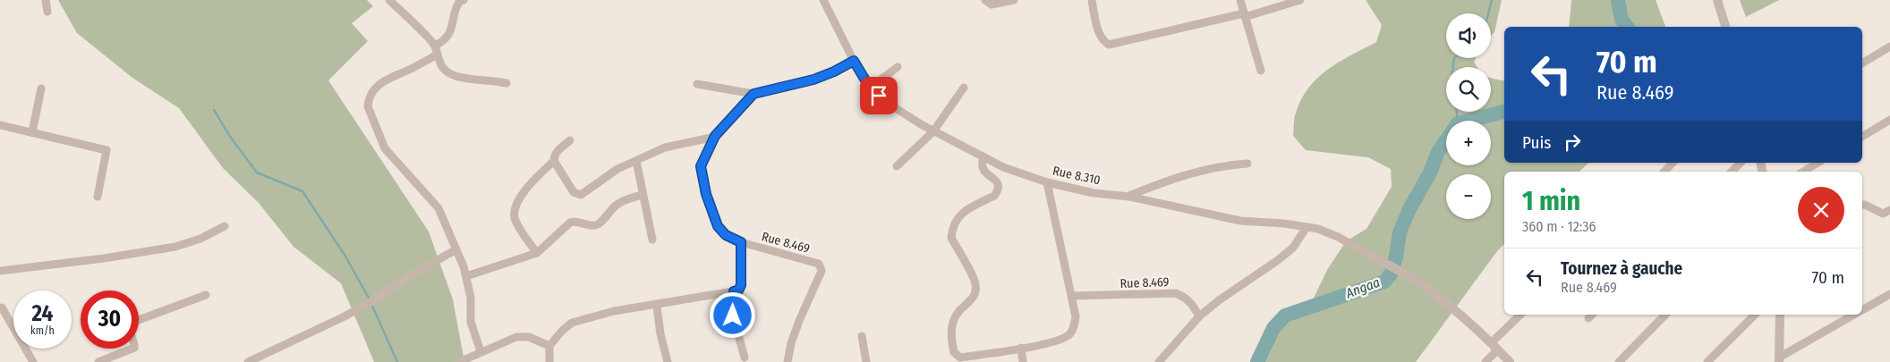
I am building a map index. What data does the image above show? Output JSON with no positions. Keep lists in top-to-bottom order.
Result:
{
  "streets": {
    "street": ["Rue 8.310", "Rue 8.469"]
  },
  "water": ["Angaa"],
  "page": {
    "map_buttons": ["+", "−"],
    "turn": ["70 m", "Rue 8.469"],
    "then": "Puis",
    "heading": ["1 min", "360 m · 12:36"],
    "list": [
      {
        "name": "Tournez à gauche",
        "note": "Rue 8.469",
        "value": "70 m"
      }
    ],
    "speed": "24 km/h",
    "limit": "30"
  }
}
